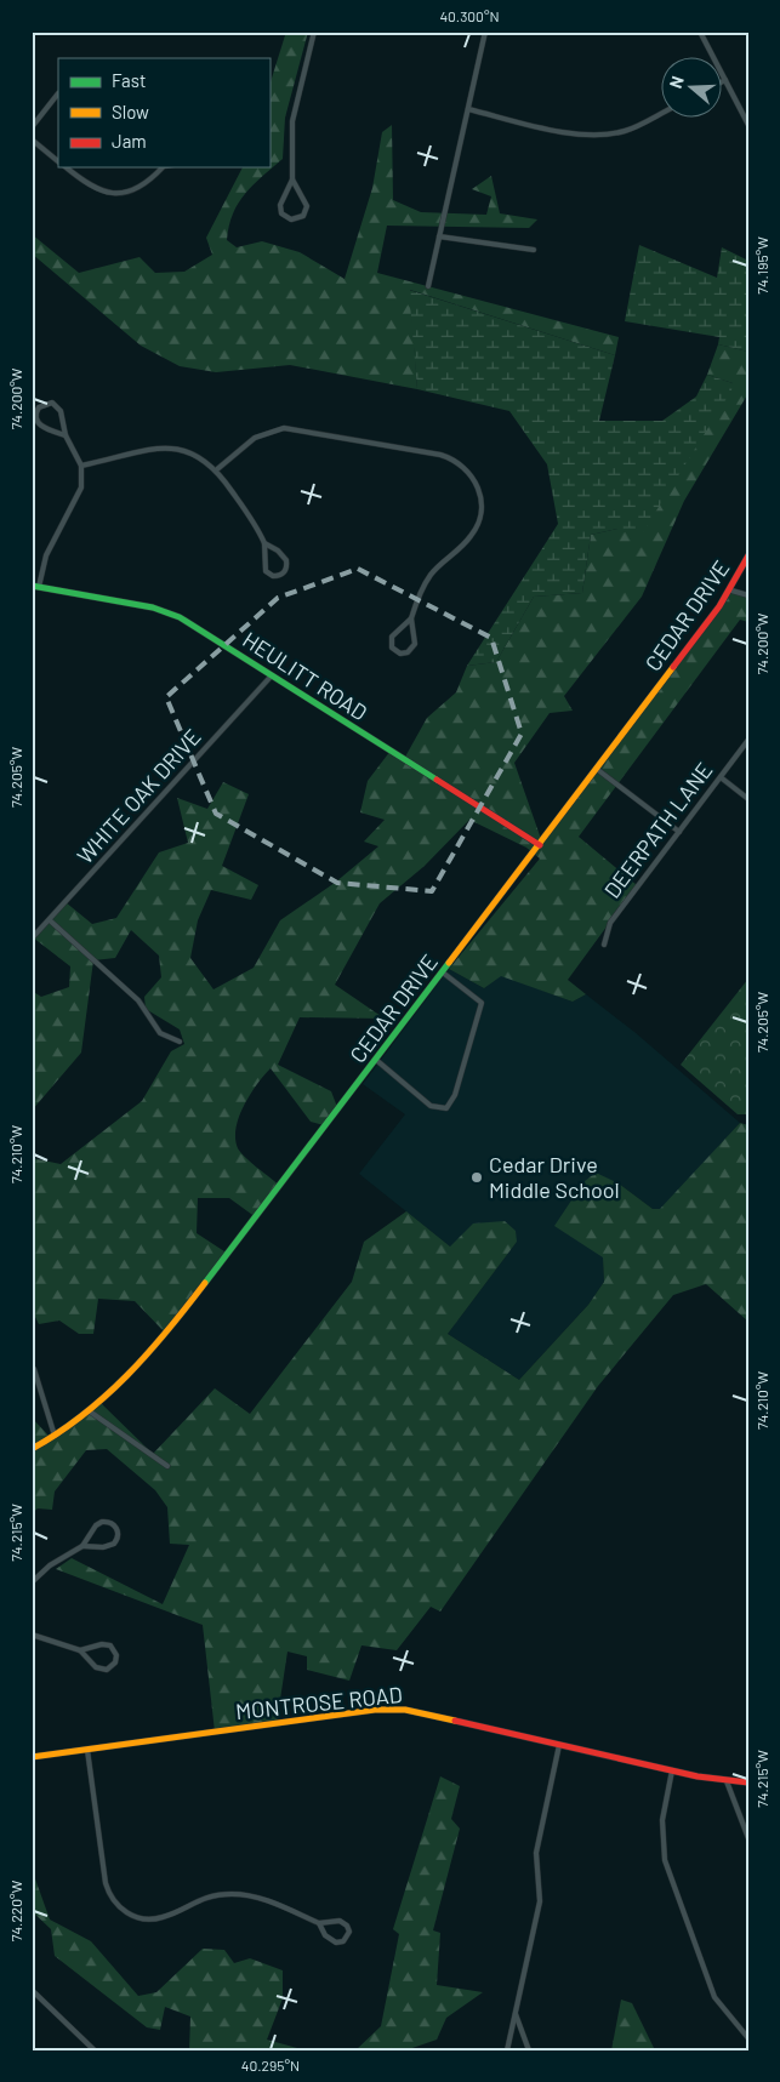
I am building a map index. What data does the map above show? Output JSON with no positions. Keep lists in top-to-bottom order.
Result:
{
  "streets": {
    "street": [
      "CEDAR DRIVE",
      "HEULITT ROAD",
      "WHITE OAK DRIVE",
      "DEERPATH LANE",
      "MONTROSE ROAD"
    ]
  },
  "crossings": [
    ["CEDAR DRIVE", "HEULITT ROAD"],
    ["HEULITT ROAD", "WHITE OAK DRIVE"]
  ],
  "places": ["Cedar Drive Middle School"],
  "legend": ["Fast", "Slow", "Jam"],
  "north": "left",
  "coordinates": [
    "40.300°N",
    "74.195°W",
    "74.200°W",
    "74.205°W",
    "74.210°W",
    "74.215°W",
    "74.220°W",
    "40.295°N"
  ]
}
